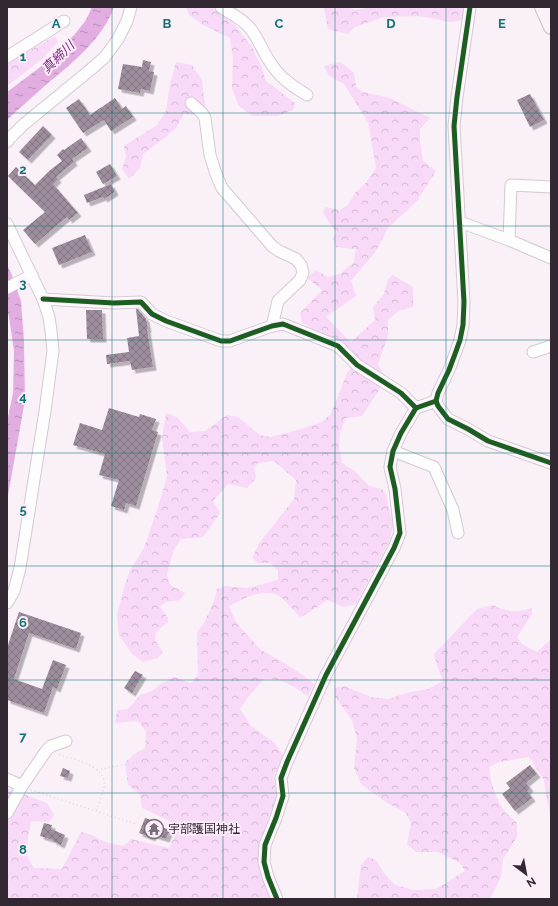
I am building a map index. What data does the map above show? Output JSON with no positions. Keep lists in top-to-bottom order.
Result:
{
  "water": ["真締川"],
  "places": {
    "temple": ["宇部護国神社"]
  },
  "north": "bottom right",
  "grid": {
    "columns": [
      "A",
      "B",
      "C",
      "D",
      "E"
    ],
    "rows": [
      "1",
      "2",
      "3",
      "4",
      "5",
      "6",
      "7",
      "8"
    ]
  }
}
